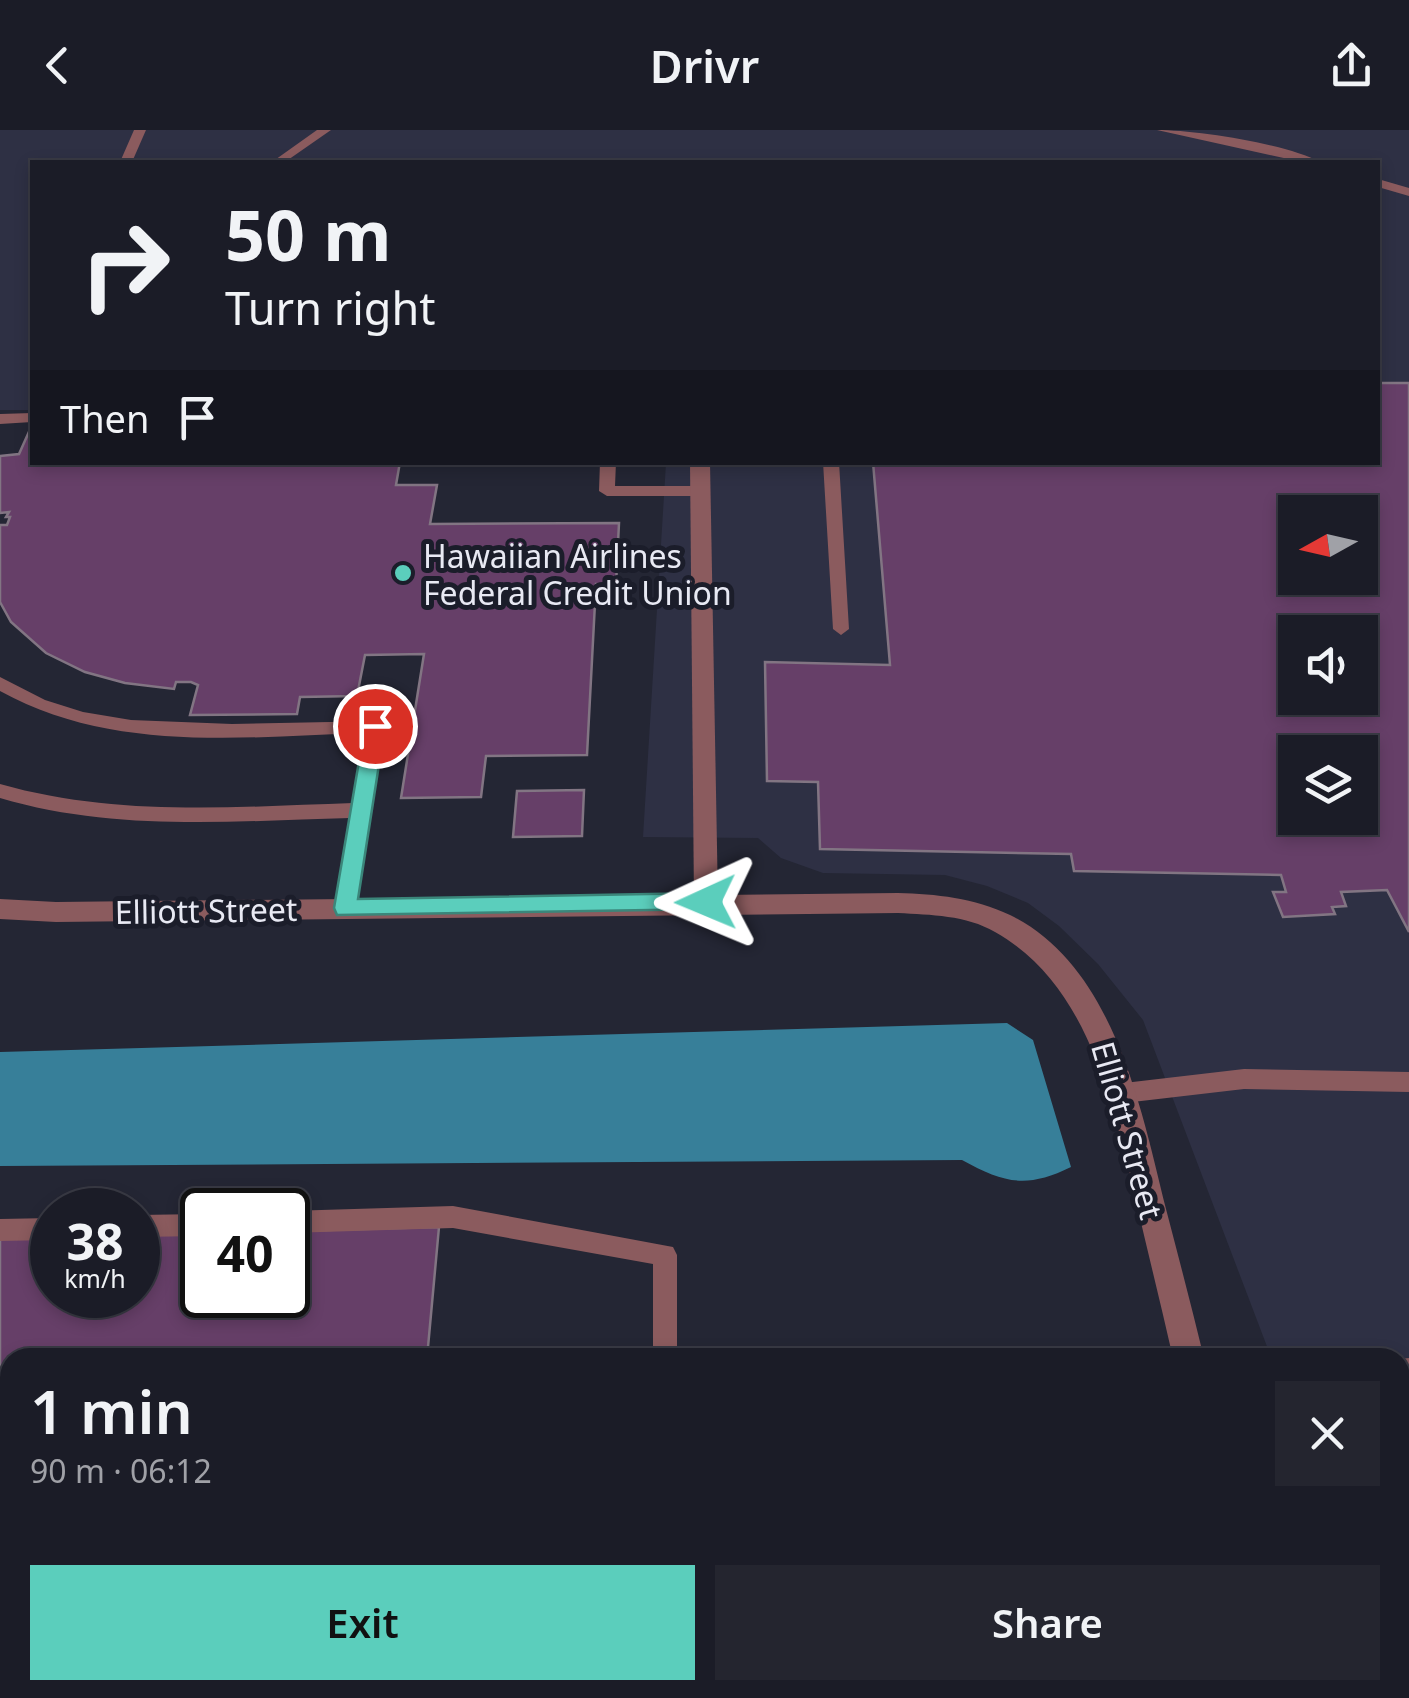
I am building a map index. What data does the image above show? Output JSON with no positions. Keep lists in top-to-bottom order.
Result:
{
  "streets": {
    "street": ["Elliott Street"]
  },
  "places": ["Hawaiian Airlines Federal Credit Union"],
  "north": "left",
  "page": {
    "header": "Drivr",
    "turn": ["50 m", "Turn right"],
    "then": "Then",
    "speed": "38 km/h",
    "limit": "40",
    "heading": ["1 min", "90 m · 06:12"],
    "buttons": ["Exit", "Share"]
  }
}
